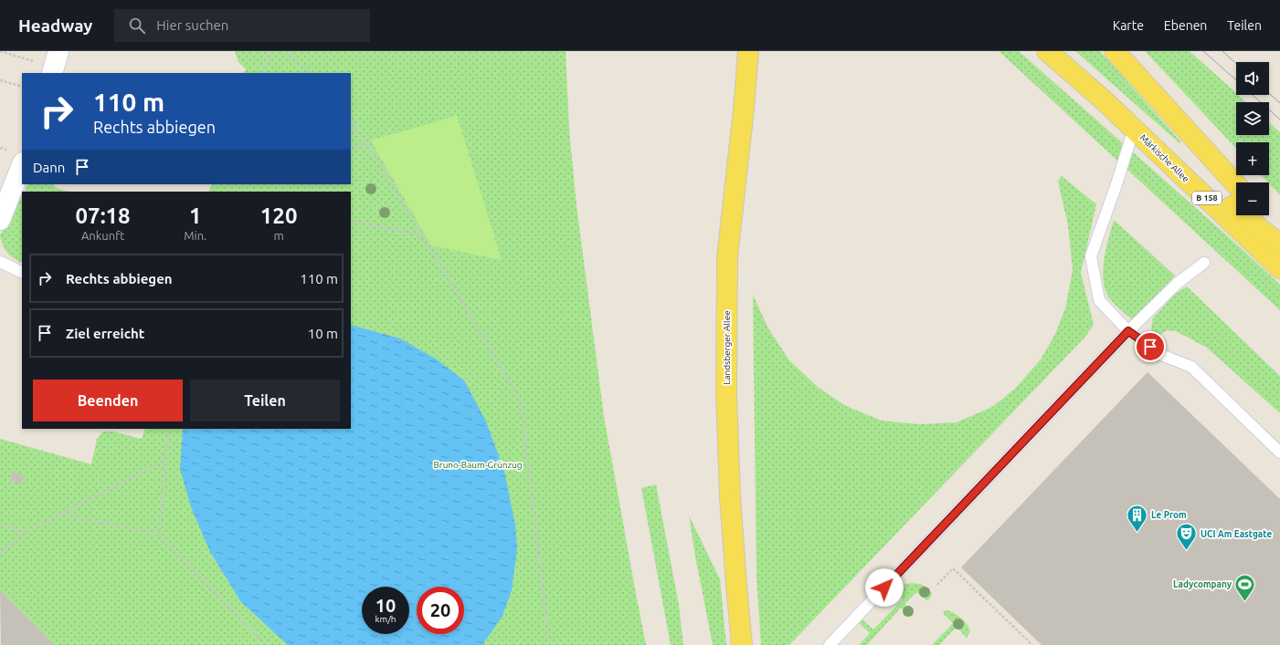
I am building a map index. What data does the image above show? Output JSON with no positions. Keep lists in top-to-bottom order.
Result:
{
  "streets": {
    "main road": ["Märkische Allee", "B 158", "Landsberger Allee"]
  },
  "parks": ["Bruno-Baum-Grünzug"],
  "places": {
    "building": ["Le Prom"],
    "theatre": ["UCI Am Eastgate"],
    "sports": ["Ladycompany"]
  },
  "page": {
    "header": "Headway",
    "search": "Hier suchen",
    "nav": ["Karte", "Ebenen", "Teilen"],
    "map_buttons": ["+", "−"],
    "turn": ["110 m", "Rechts abbiegen"],
    "then": "Dann",
    "eta": [
      "07:18",
      "Ankunft",
      "1",
      "Min.",
      "120",
      "m"
    ],
    "list": [
      {
        "name": "Rechts abbiegen",
        "value": "110 m"
      },
      {
        "name": "Ziel erreicht",
        "value": "10 m"
      }
    ],
    "buttons": ["Beenden", "Teilen"],
    "speed": "10 km/h",
    "limit": "20"
  }
}
